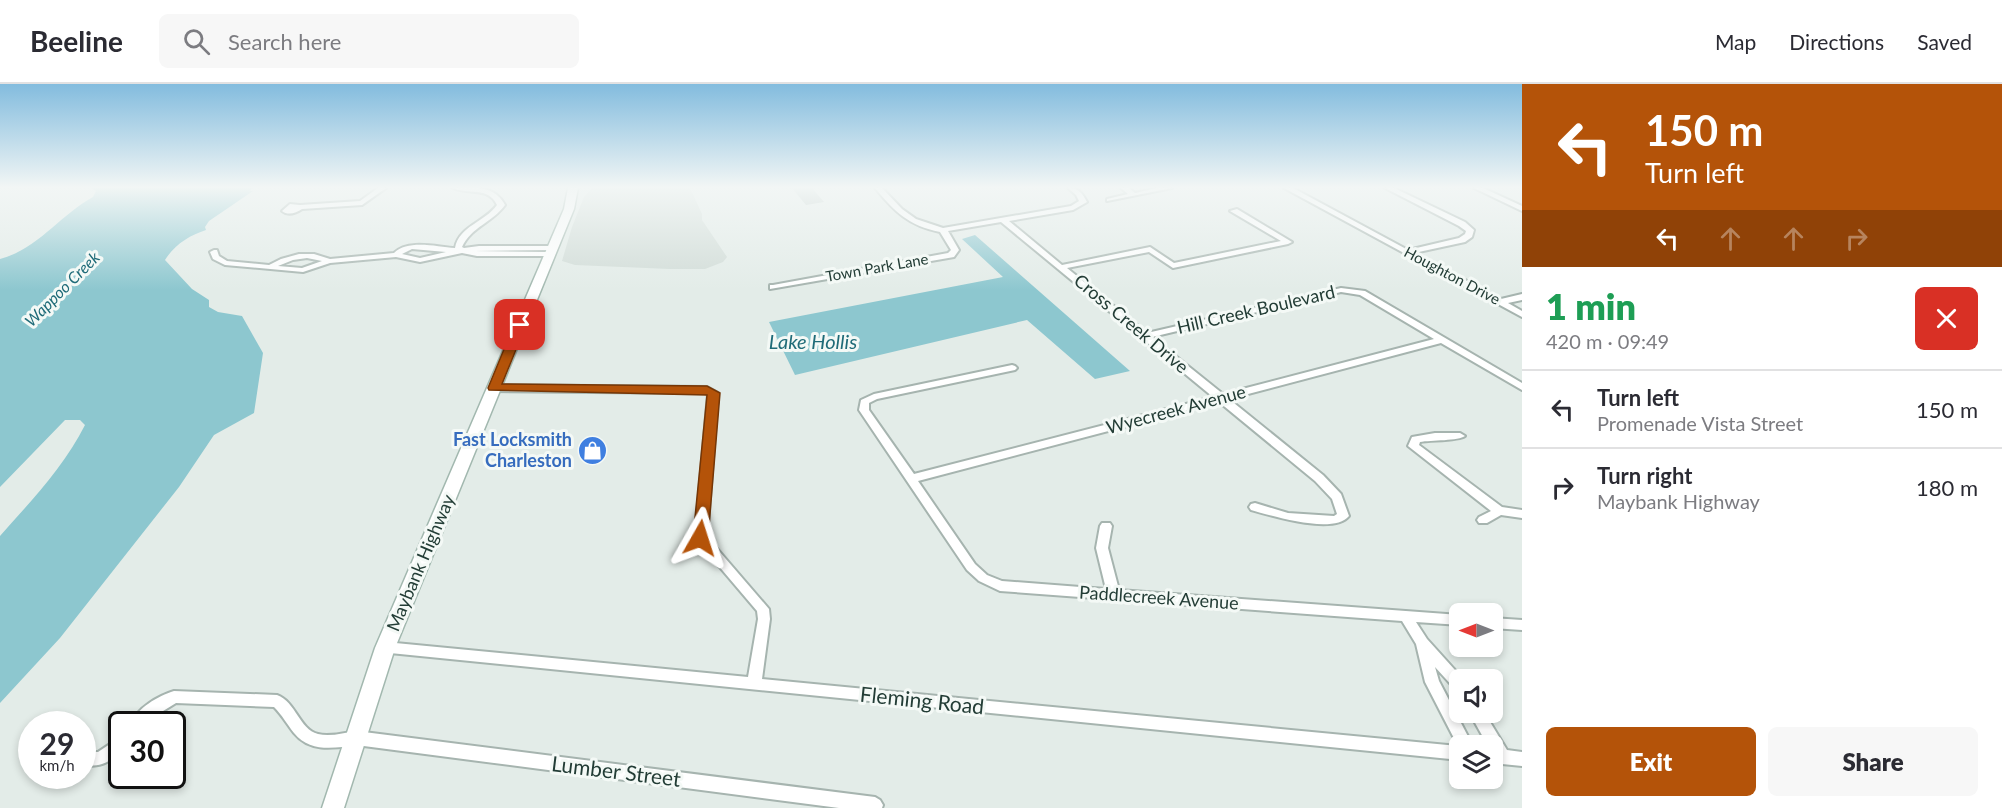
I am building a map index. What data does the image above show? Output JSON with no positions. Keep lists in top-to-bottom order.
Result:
{
  "streets": {
    "main road": ["Maybank Highway"],
    "street": [
      "Town Park Lane",
      "Houghton Drive",
      "Hill Creek Boulevard",
      "Cross Creek Drive",
      "Wyecreek Avenue",
      "Paddlecreek Avenue",
      "Fleming Road",
      "Lumber Street"
    ]
  },
  "crossings": [
    ["Hill Creek Boulevard", "Cross Creek Drive"],
    ["Hill Creek Boulevard", "Wyecreek Avenue"],
    ["Cross Creek Drive", "Wyecreek Avenue"],
    ["Wyecreek Avenue", "Paddlecreek Avenue"],
    ["Maybank Highway", "Fleming Road"],
    ["Maybank Highway", "Lumber Street"]
  ],
  "water": ["Wappoo Creek", "Lake Hollis"],
  "places": {
    "shop": ["Fast Locksmith Charleston"]
  },
  "north": "left",
  "page": {
    "header": "Beeline",
    "search": "Search here",
    "nav": ["Map", "Directions", "Saved"],
    "turn": ["150 m", "Turn left"],
    "heading": ["1 min", "420 m · 09:49"],
    "list": [
      {
        "name": "Turn left",
        "note": "Promenade Vista Street",
        "value": "150 m"
      },
      {
        "name": "Turn right",
        "note": "Maybank Highway",
        "value": "180 m"
      }
    ],
    "speed": "29 km/h",
    "limit": "30",
    "buttons": ["Exit", "Share"]
  }
}
